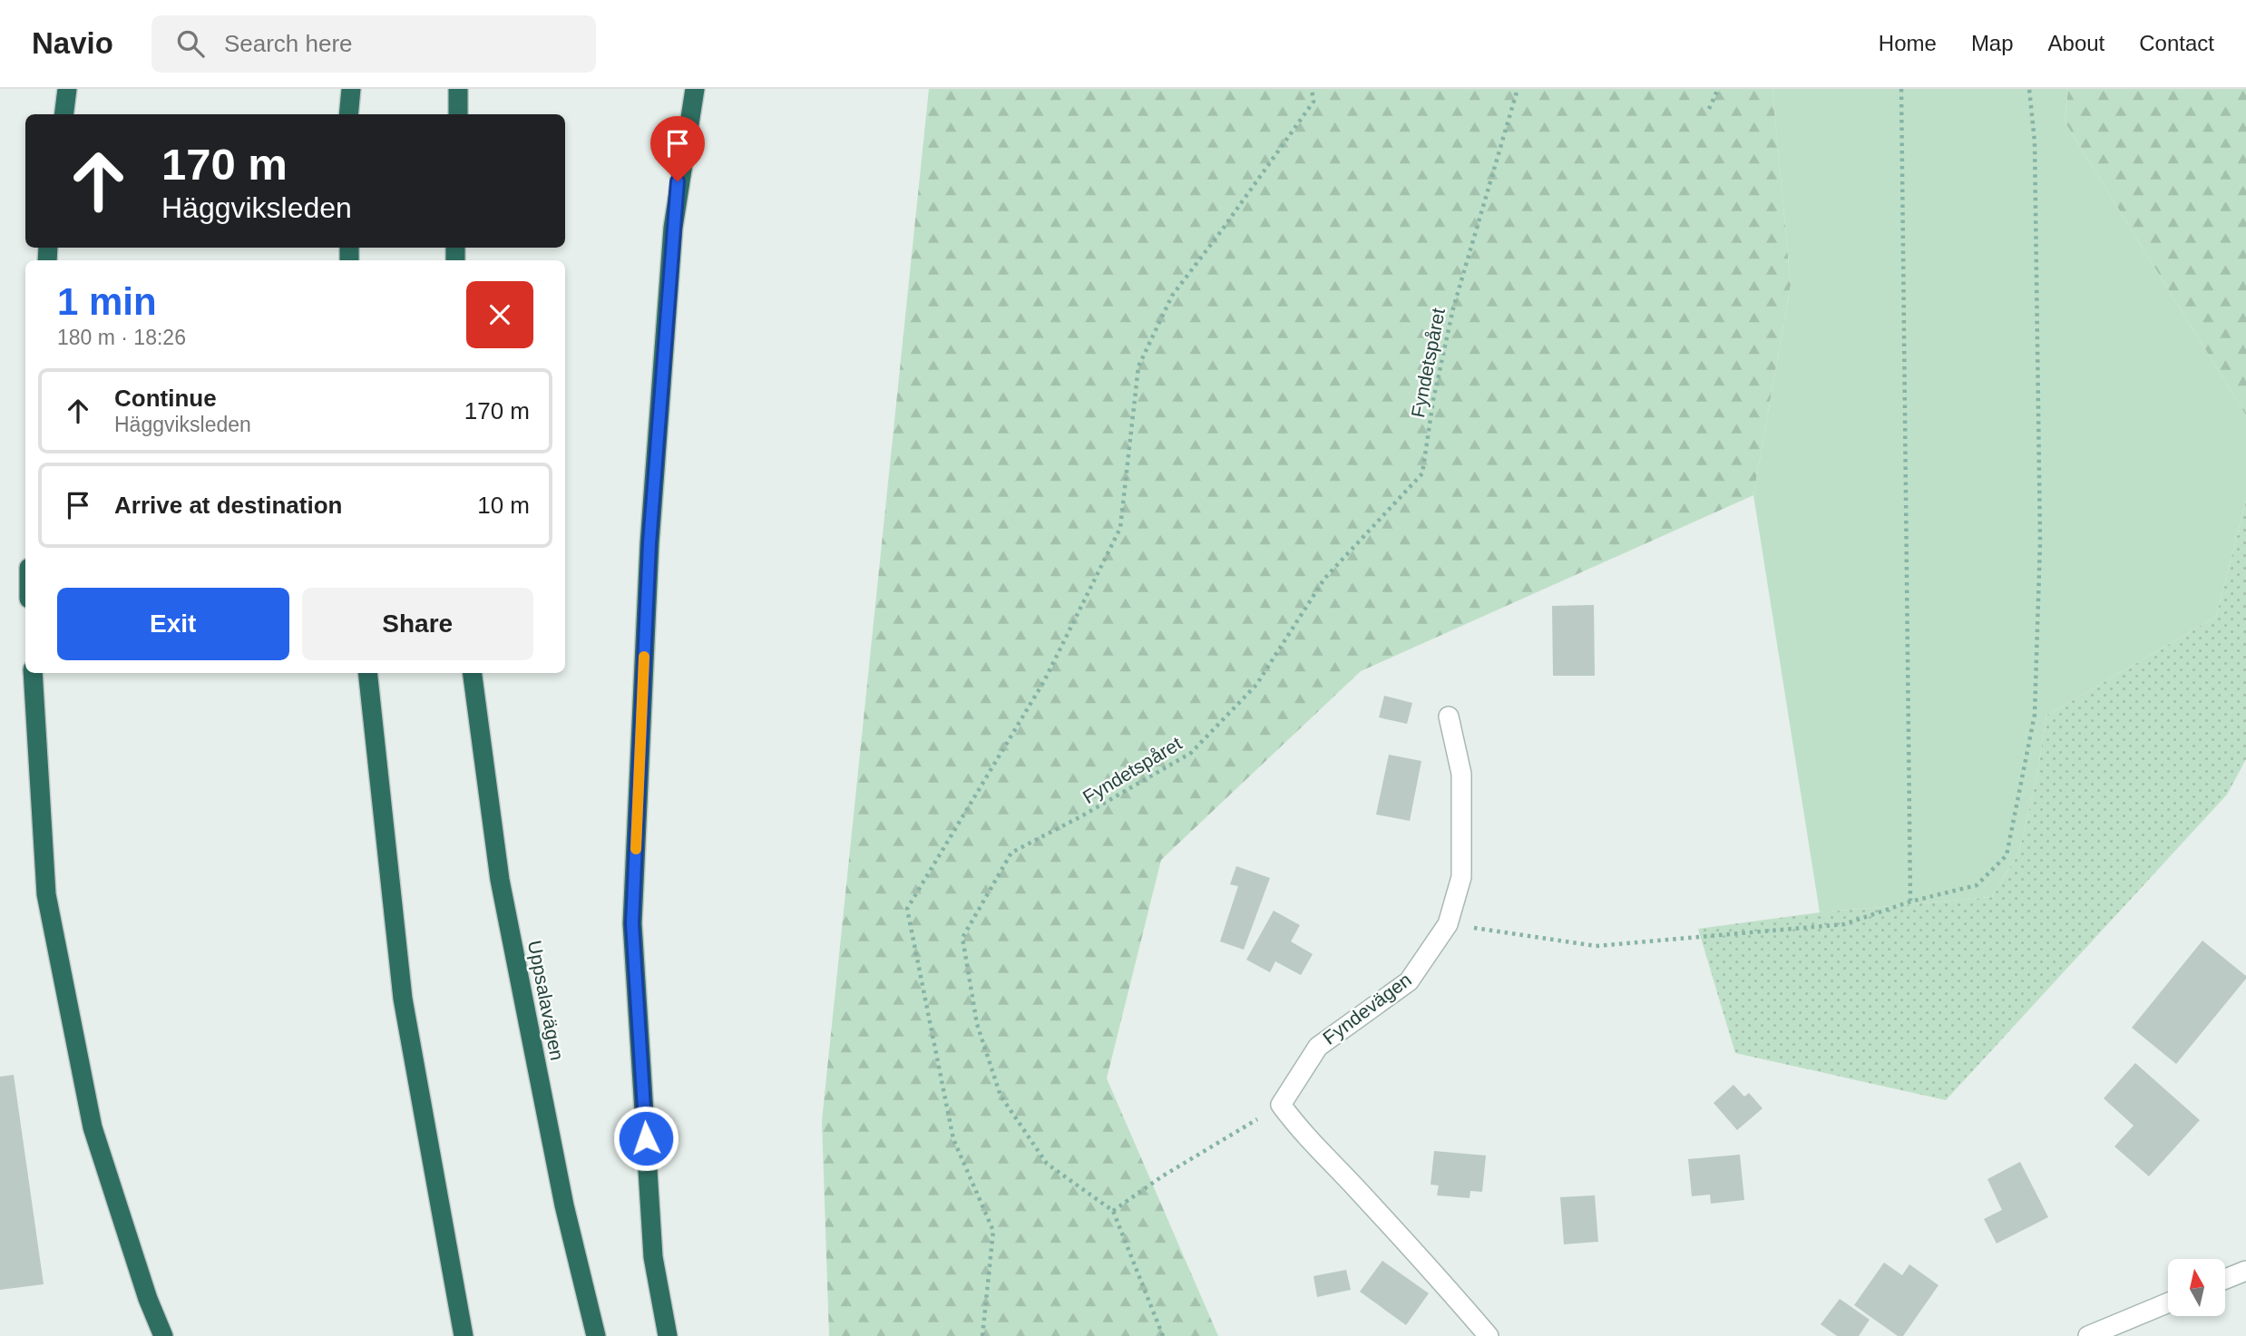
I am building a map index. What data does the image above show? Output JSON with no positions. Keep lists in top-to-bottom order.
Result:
{
  "streets": {
    "highway": ["Uppsalavägen"],
    "street": ["Fyndevägen"],
    "path": ["Fyndetspåret"]
  },
  "north": "top",
  "page": {
    "header": "Navio",
    "search": "Search here",
    "nav": [
      "Home",
      "Map",
      "About",
      "Contact"
    ],
    "turn": ["170 m", "Häggviksleden"],
    "heading": ["1 min", "180 m · 18:26"],
    "list": [
      {
        "name": "Continue",
        "note": "Häggviksleden",
        "value": "170 m"
      },
      {
        "name": "Arrive at destination",
        "value": "10 m"
      }
    ],
    "buttons": ["Exit", "Share"]
  }
}
